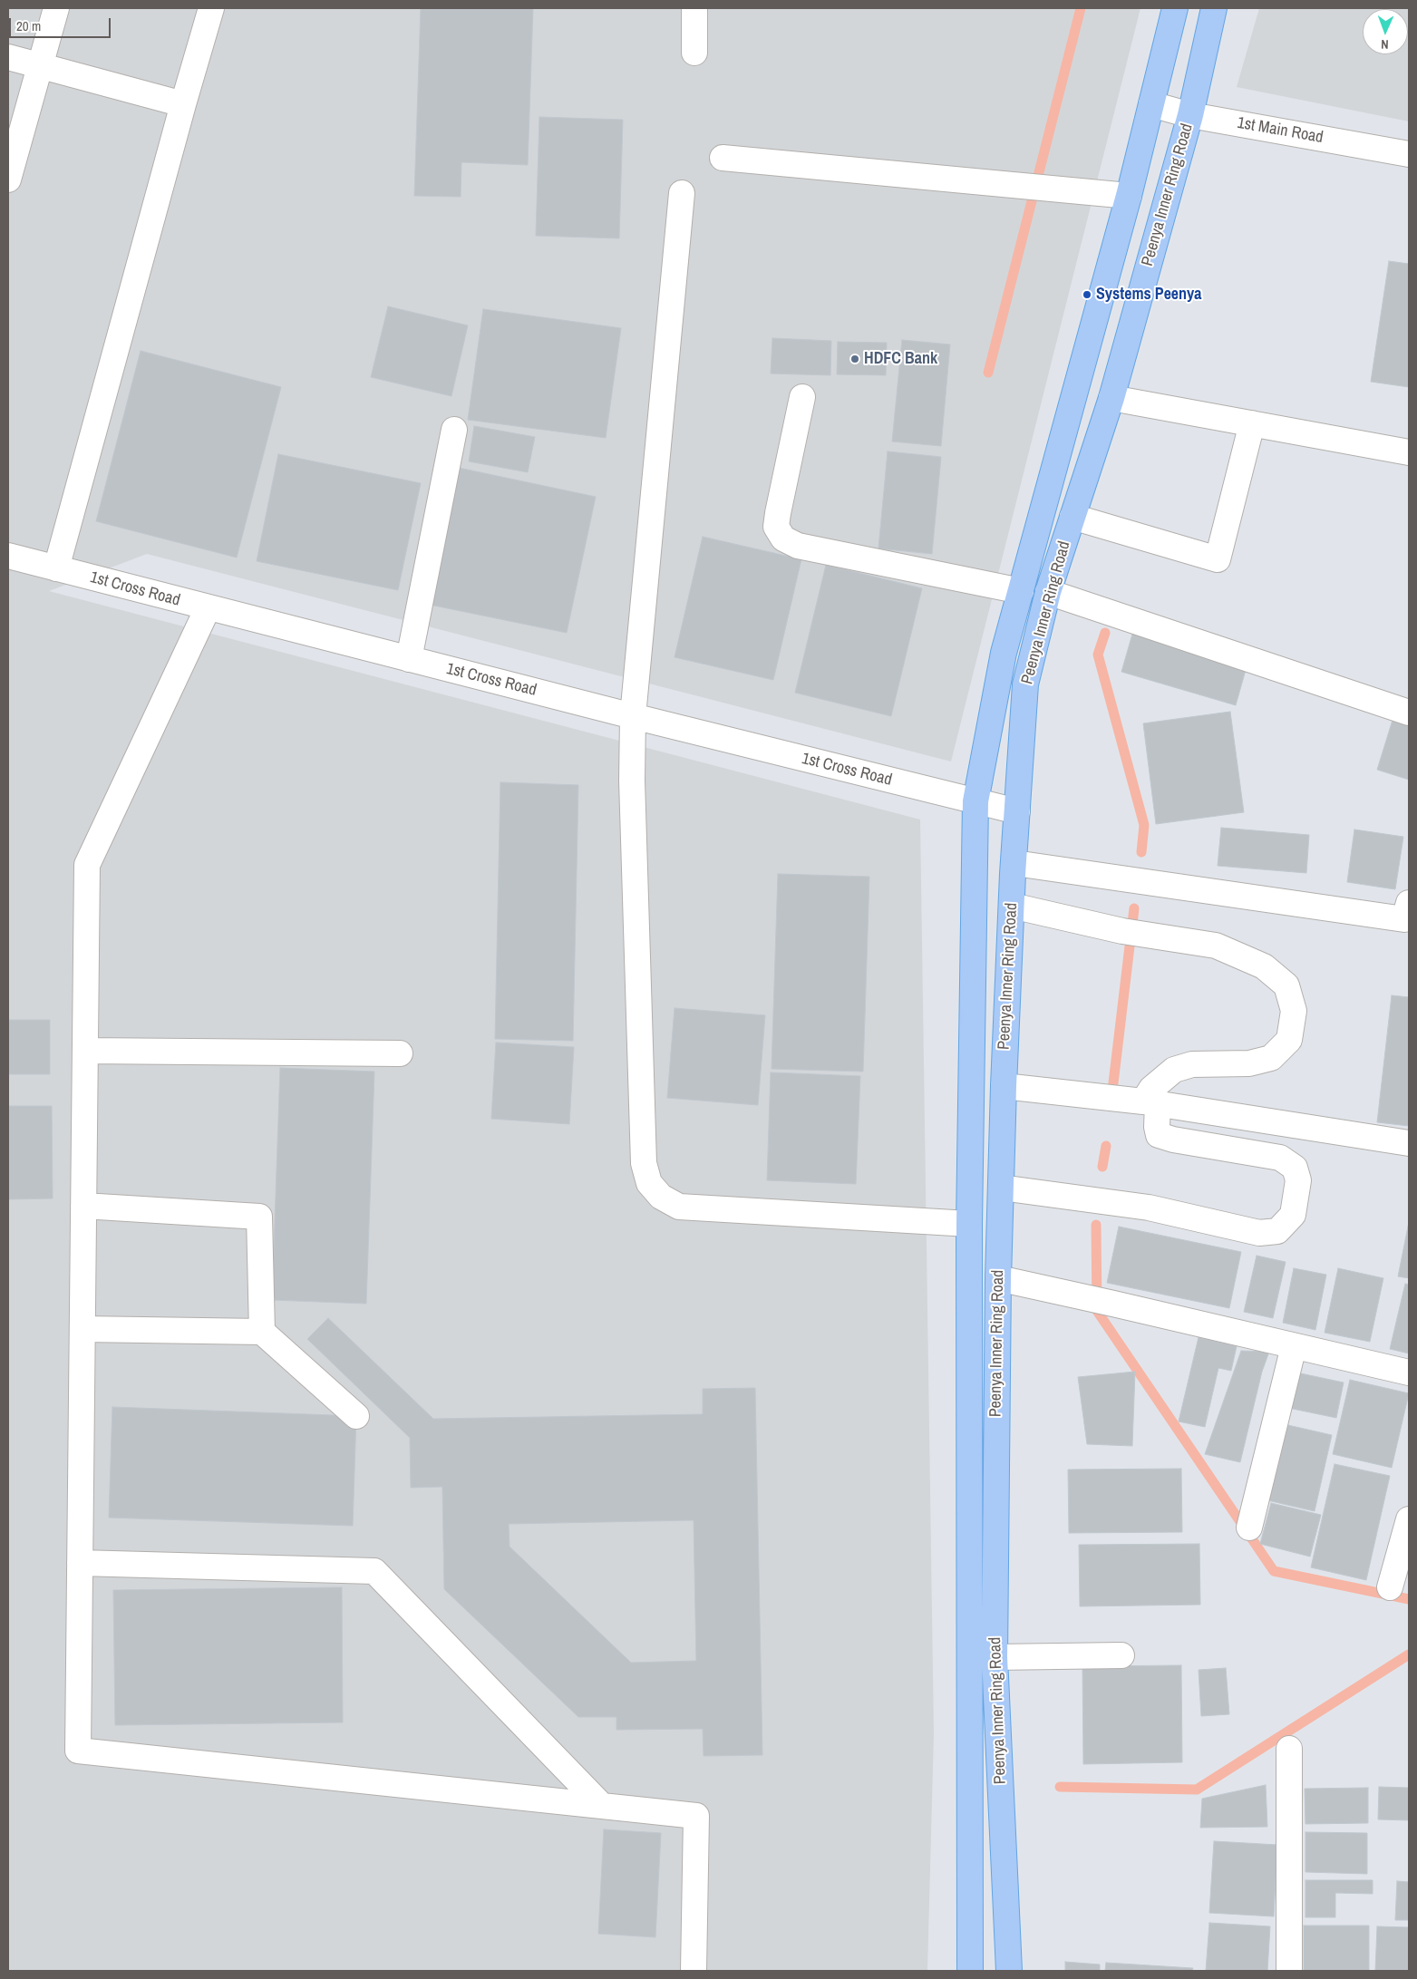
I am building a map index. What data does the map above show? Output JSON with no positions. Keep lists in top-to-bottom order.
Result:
{
  "streets": {
    "main road": ["Peenya Inner Ring Road"],
    "street": ["1st Main Road", "1st Cross Road"]
  },
  "crossings": [
    ["1st Main Road", "Peenya Inner Ring Road"],
    ["Peenya Inner Ring Road", "1st Cross Road"]
  ],
  "places": ["Systems Peenya", "HDFC Bank"],
  "scale_bar": "20 m",
  "north": "bottom"
}
